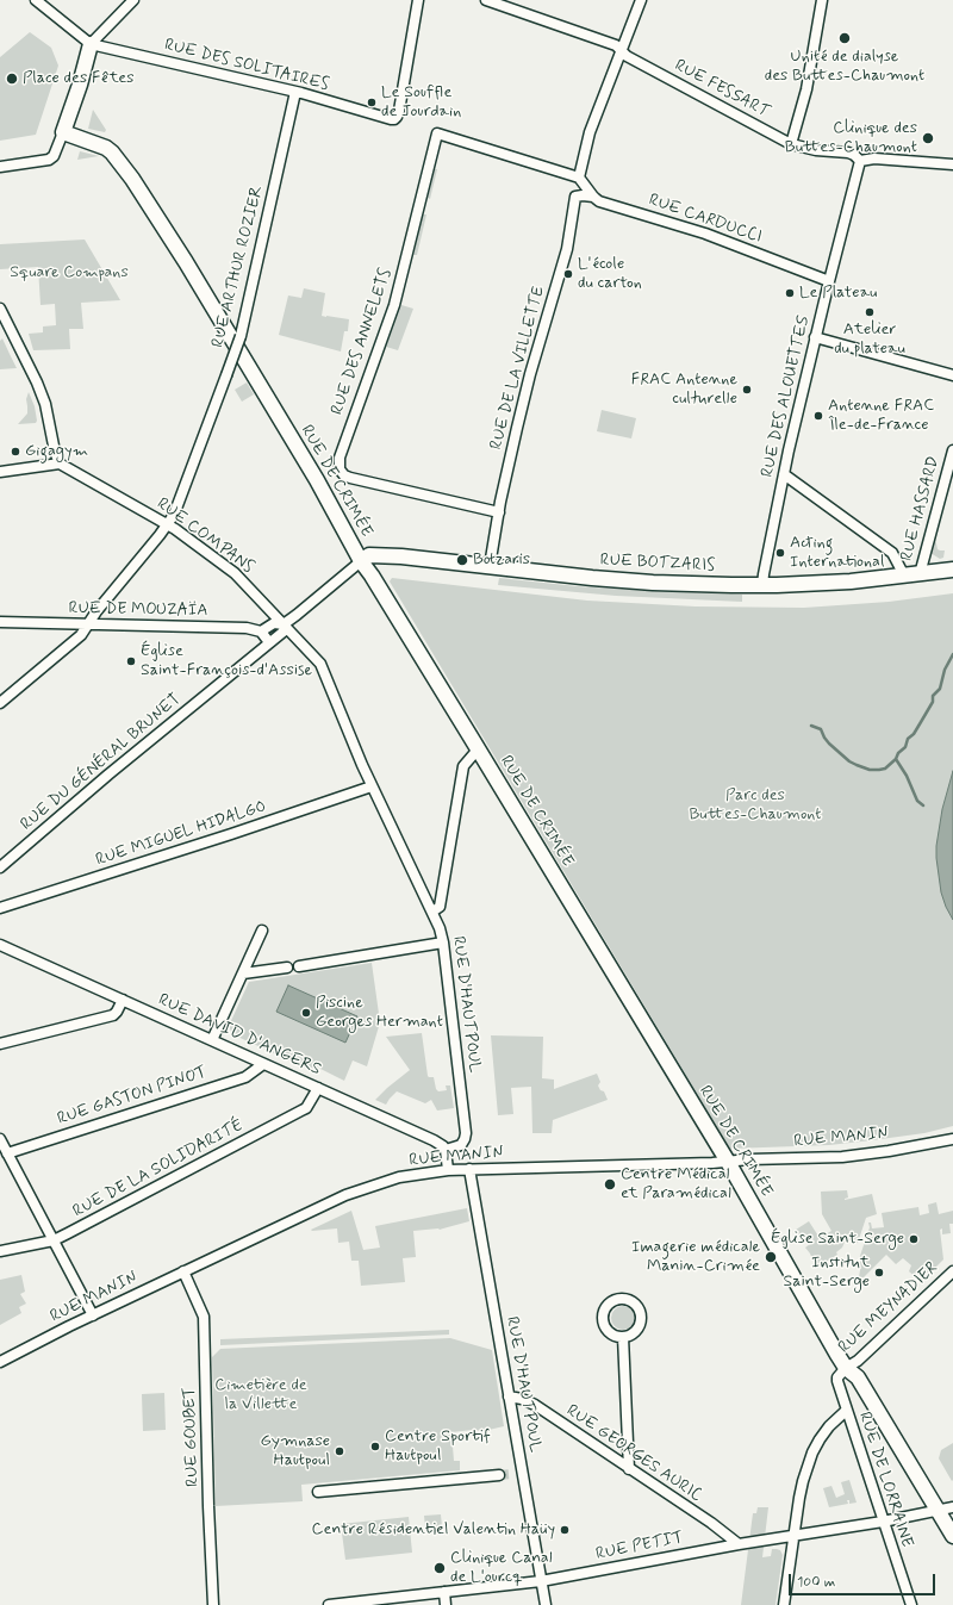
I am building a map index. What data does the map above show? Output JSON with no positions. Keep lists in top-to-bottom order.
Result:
{
  "streets": {
    "street": [
      "RUE DES SOLITAIRES",
      "RUE FESSART",
      "RUE CARDUCCI",
      "RUE ARTHUR ROZIER",
      "RUE DES ANNELETS",
      "RUE DE LA VILLETTE",
      "RUE DES ALOUETTES",
      "RUE DE CRIMÉE",
      "RUE HASSARD",
      "RUE COMPANS",
      "RUE BOTZARIS",
      "RUE DE MOUZAÏA",
      "RUE DU GÉNÉRAL BRUNET",
      "RUE MIGUEL HIDALGO",
      "RUE D'HAUTPOUL",
      "RUE DAVID D'ANGERS",
      "RUE GASTON PINOT",
      "RUE MANIN",
      "RUE DE LA SOLIDARITÉ",
      "RUE MEYNADIER",
      "RUE GOUBET",
      "RUE GEORGES AURIC",
      "RUE DE LORRAINE",
      "RUE PETIT"
    ]
  },
  "crossings": [
    ["RUE DES SOLITAIRES", "RUE ARTHUR ROZIER"],
    ["RUE FESSART", "RUE DES ALOUETTES"],
    ["RUE CARDUCCI", "RUE DES ANNELETS"],
    ["RUE CARDUCCI", "RUE DE LA VILLETTE"],
    ["RUE CARDUCCI", "RUE DES ALOUETTES"],
    ["RUE ARTHUR ROZIER", "RUE COMPANS"],
    ["RUE ARTHUR ROZIER", "RUE DE MOUZAÏA"],
    ["RUE DES ANNELETS", "RUE DE LA VILLETTE"],
    ["RUE DE LA VILLETTE", "RUE BOTZARIS"],
    ["RUE DES ALOUETTES", "RUE BOTZARIS"],
    ["RUE DE CRIMÉE", "RUE BOTZARIS"],
    ["RUE DE CRIMÉE", "RUE DU GÉNÉRAL BRUNET"],
    ["RUE DE CRIMÉE", "RUE MANIN"],
    ["RUE DE CRIMÉE", "RUE MEYNADIER"],
    ["RUE DE CRIMÉE", "RUE DE LORRAINE"],
    ["RUE DE CRIMÉE", "RUE PETIT"],
    ["RUE HASSARD", "RUE BOTZARIS"],
    ["RUE COMPANS", "RUE DU GÉNÉRAL BRUNET"],
    ["RUE COMPANS", "RUE MIGUEL HIDALGO"],
    ["RUE COMPANS", "RUE D'HAUTPOUL"],
    ["RUE BOTZARIS", "RUE DU GÉNÉRAL BRUNET"],
    ["RUE DE MOUZAÏA", "RUE DU GÉNÉRAL BRUNET"],
    ["RUE D'HAUTPOUL", "RUE DAVID D'ANGERS"],
    ["RUE D'HAUTPOUL", "RUE MANIN"],
    ["RUE D'HAUTPOUL", "RUE GEORGES AURIC"],
    ["RUE D'HAUTPOUL", "RUE PETIT"],
    ["RUE DAVID D'ANGERS", "RUE GASTON PINOT"],
    ["RUE DAVID D'ANGERS", "RUE DE LA SOLIDARITÉ"],
    ["RUE MANIN", "RUE GOUBET"],
    ["RUE MEYNADIER", "RUE DE LORRAINE"],
    ["RUE GEORGES AURIC", "RUE PETIT"],
    ["RUE DE LORRAINE", "RUE PETIT"]
  ],
  "parks": ["Square Compans", "Parc des Buttes-Chaumont", "Cimetière de la Villette"],
  "places": [
    "Unité de dialyse des Buttes-Chaumont",
    "Place des Fêtes",
    "Le Souffle de Jourdain",
    "Clinique des Buttes-Chaumont",
    "L'école du carton",
    "Le Plateau",
    "Atelier du plateau",
    "FRAC Antenne culturelle",
    "Antenne FRAC Île-de-France",
    "Gigagym",
    "Acting International",
    "Botzaris",
    "Église Saint-François-d'Assise",
    "Piscine Georges Hermant",
    "Centre Médical et Paramédical",
    "Église Saint-Serge",
    "Imagerie médicale Manin-Crimée",
    "Institut Saint-Serge",
    "Centre Sportif Hautpoul",
    "Gymnase Hautpoul",
    "Centre Résidentiel Valentin Haüy",
    "Clinique Canal de L'ourcq"
  ],
  "scale_bar": "100 m"
}
